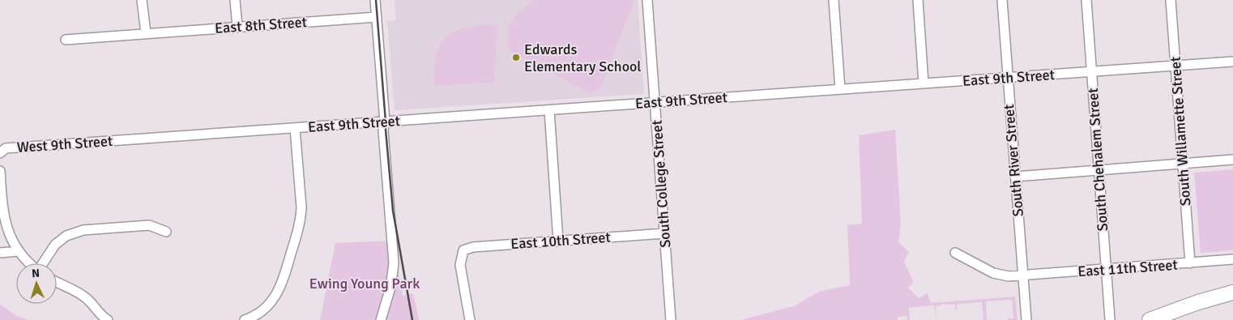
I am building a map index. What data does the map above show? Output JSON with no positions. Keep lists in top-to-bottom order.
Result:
{
  "streets": {
    "street": [
      "East 8th Street",
      "East 9th Street",
      "South Willamette Street",
      "West 9th Street",
      "South Chehalem Street",
      "South River Street",
      "South College Street",
      "East 10th Street",
      "East 11th Street"
    ]
  },
  "crossings": [
    ["East 9th Street", "South Willamette Street"],
    ["East 9th Street", "West 9th Street"],
    ["East 9th Street", "South Chehalem Street"],
    ["East 9th Street", "South River Street"],
    ["East 9th Street", "South College Street"],
    ["South Willamette Street", "East 11th Street"],
    ["South Chehalem Street", "East 11th Street"],
    ["South River Street", "East 11th Street"],
    ["South College Street", "East 10th Street"]
  ],
  "parks": ["Ewing Young Park"],
  "places": ["Edwards Elementary School"],
  "north": "top"
}
